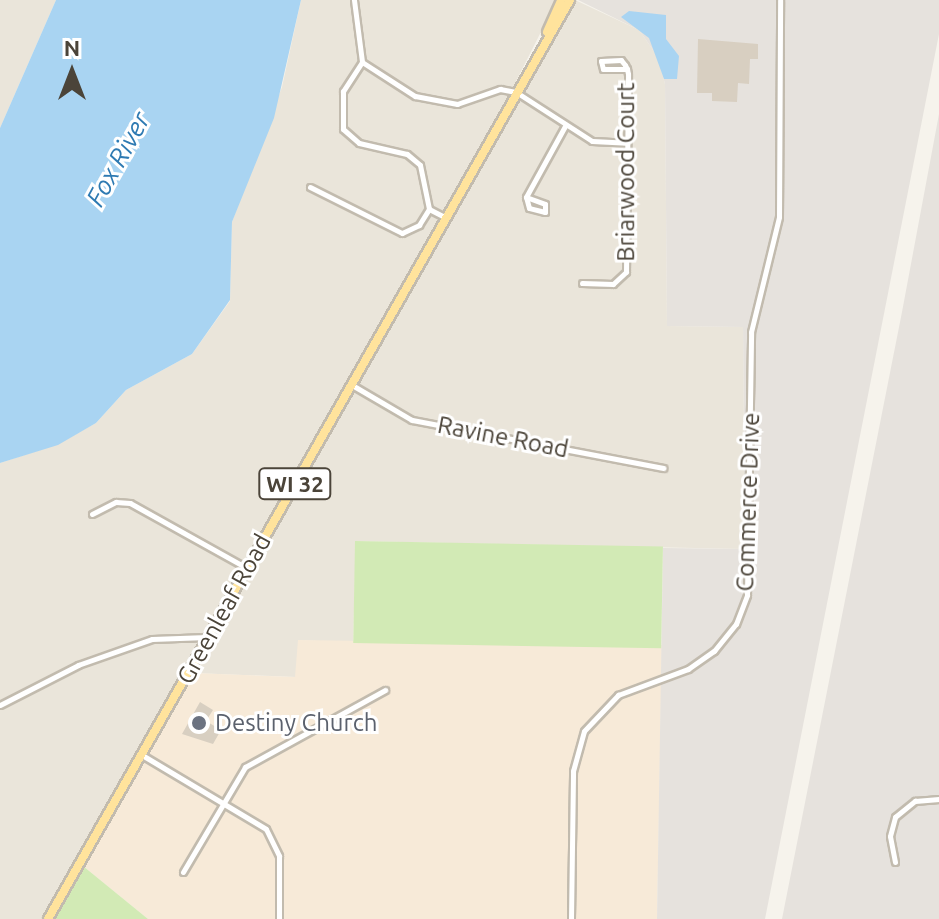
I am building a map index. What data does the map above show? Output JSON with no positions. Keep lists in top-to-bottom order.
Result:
{
  "streets": {
    "main road": ["WI 32", "Greenleaf Road"],
    "street": ["Briarwood Court", "Ravine Road", "Commerce Drive"]
  },
  "crossings": [
    ["Ravine Road", "Greenleaf Road"]
  ],
  "water": ["Fox River"],
  "places": ["Destiny Church"],
  "north": "top"
}
